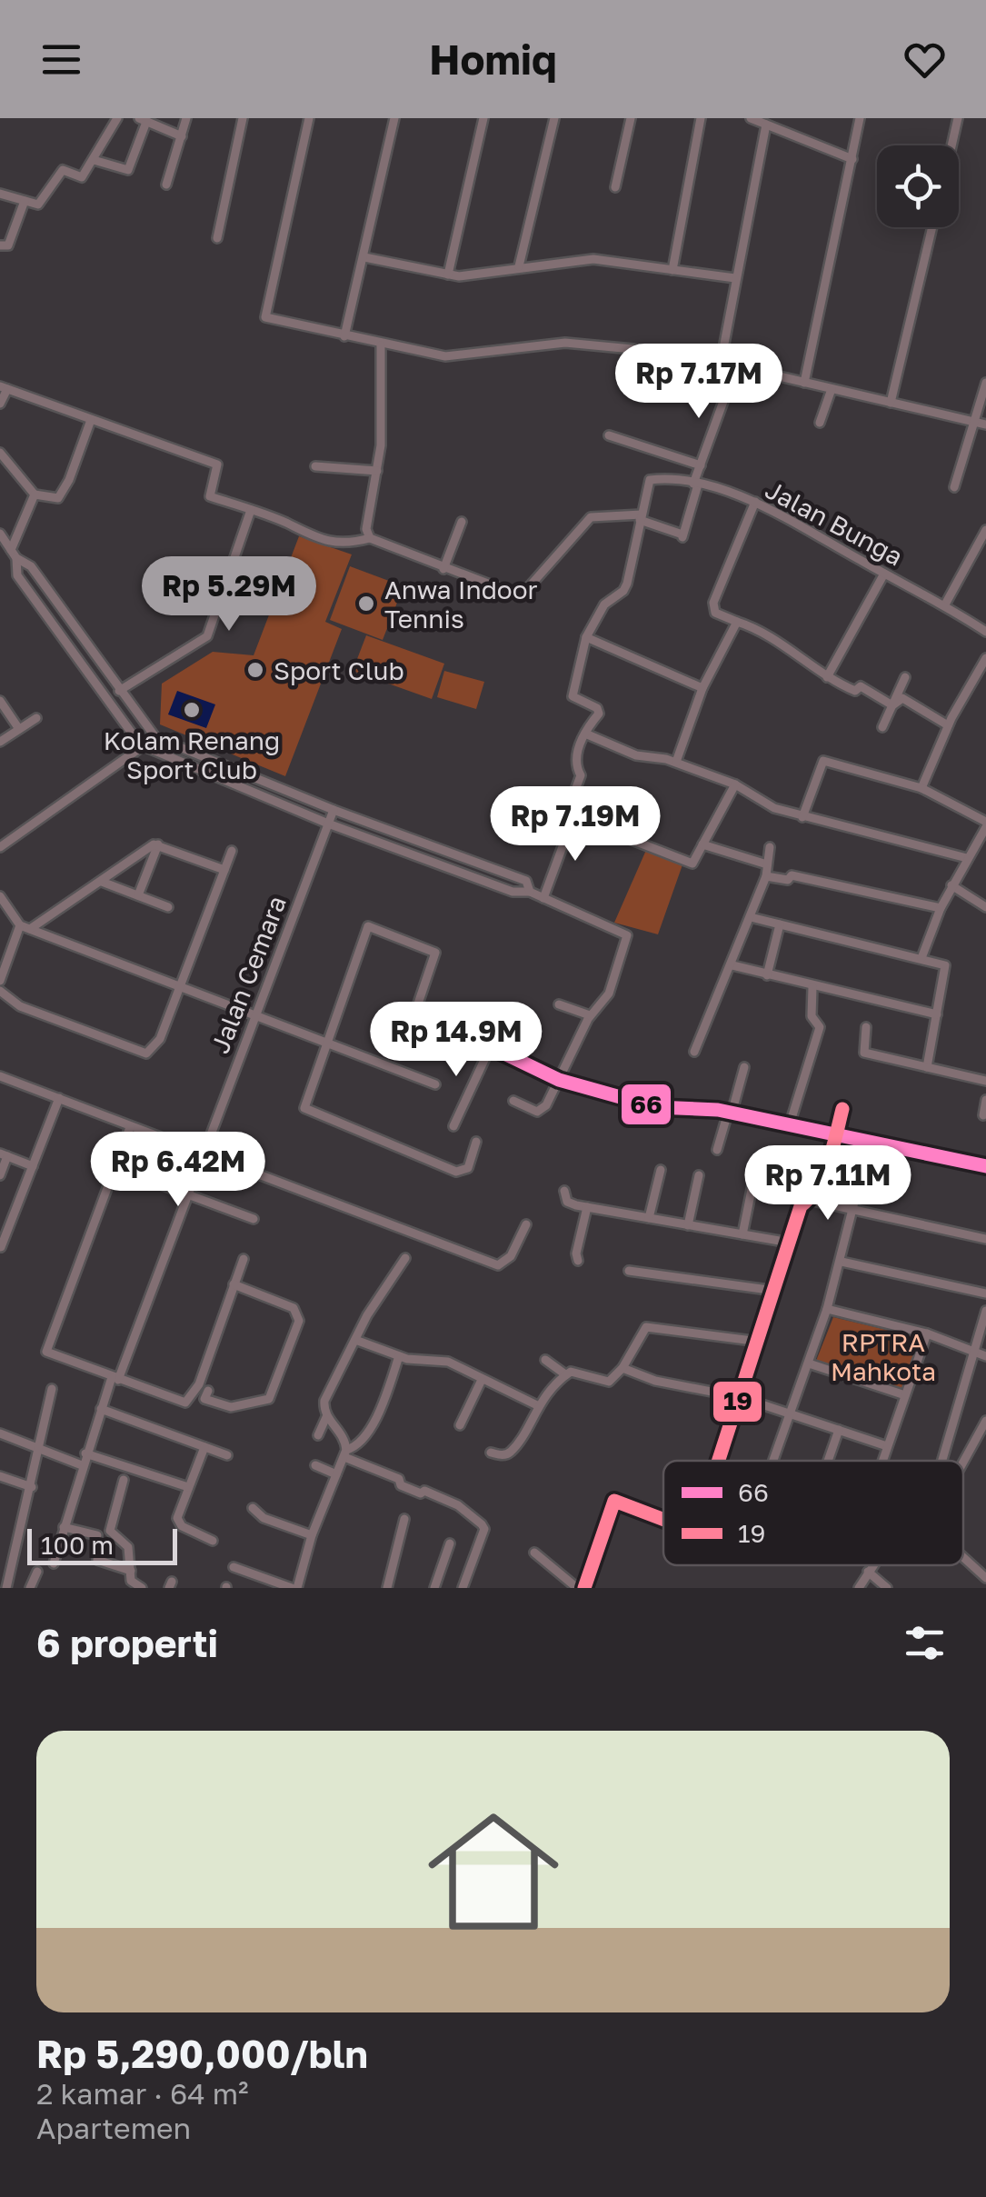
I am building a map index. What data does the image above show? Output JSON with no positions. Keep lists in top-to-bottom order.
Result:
{
  "streets": {
    "street": ["Jalan Bunga", "Jalan Cemara"]
  },
  "parks": ["RPTRA Mahkota"],
  "places": ["Anwa Indoor Tennis", "Sport Club", "Kolam Renang Sport Club"],
  "lines": ["transit line 66", "transit line 19"],
  "legend": ["66", "19"],
  "scale_bar": "100 m",
  "page": {
    "header": "Homiq",
    "price": [
      "Rp 7.17M",
      "Rp 5.29M",
      "Rp 7.19M",
      "Rp 14.9M",
      "Rp 6.42M",
      "Rp 7.11M"
    ],
    "scale": "100 m",
    "heading": "6 properti",
    "list": [
      {
        "name": "Rp 5,290,000/bln",
        "note": "2 kamar · 64 m² · Apartemen"
      }
    ]
  }
}
